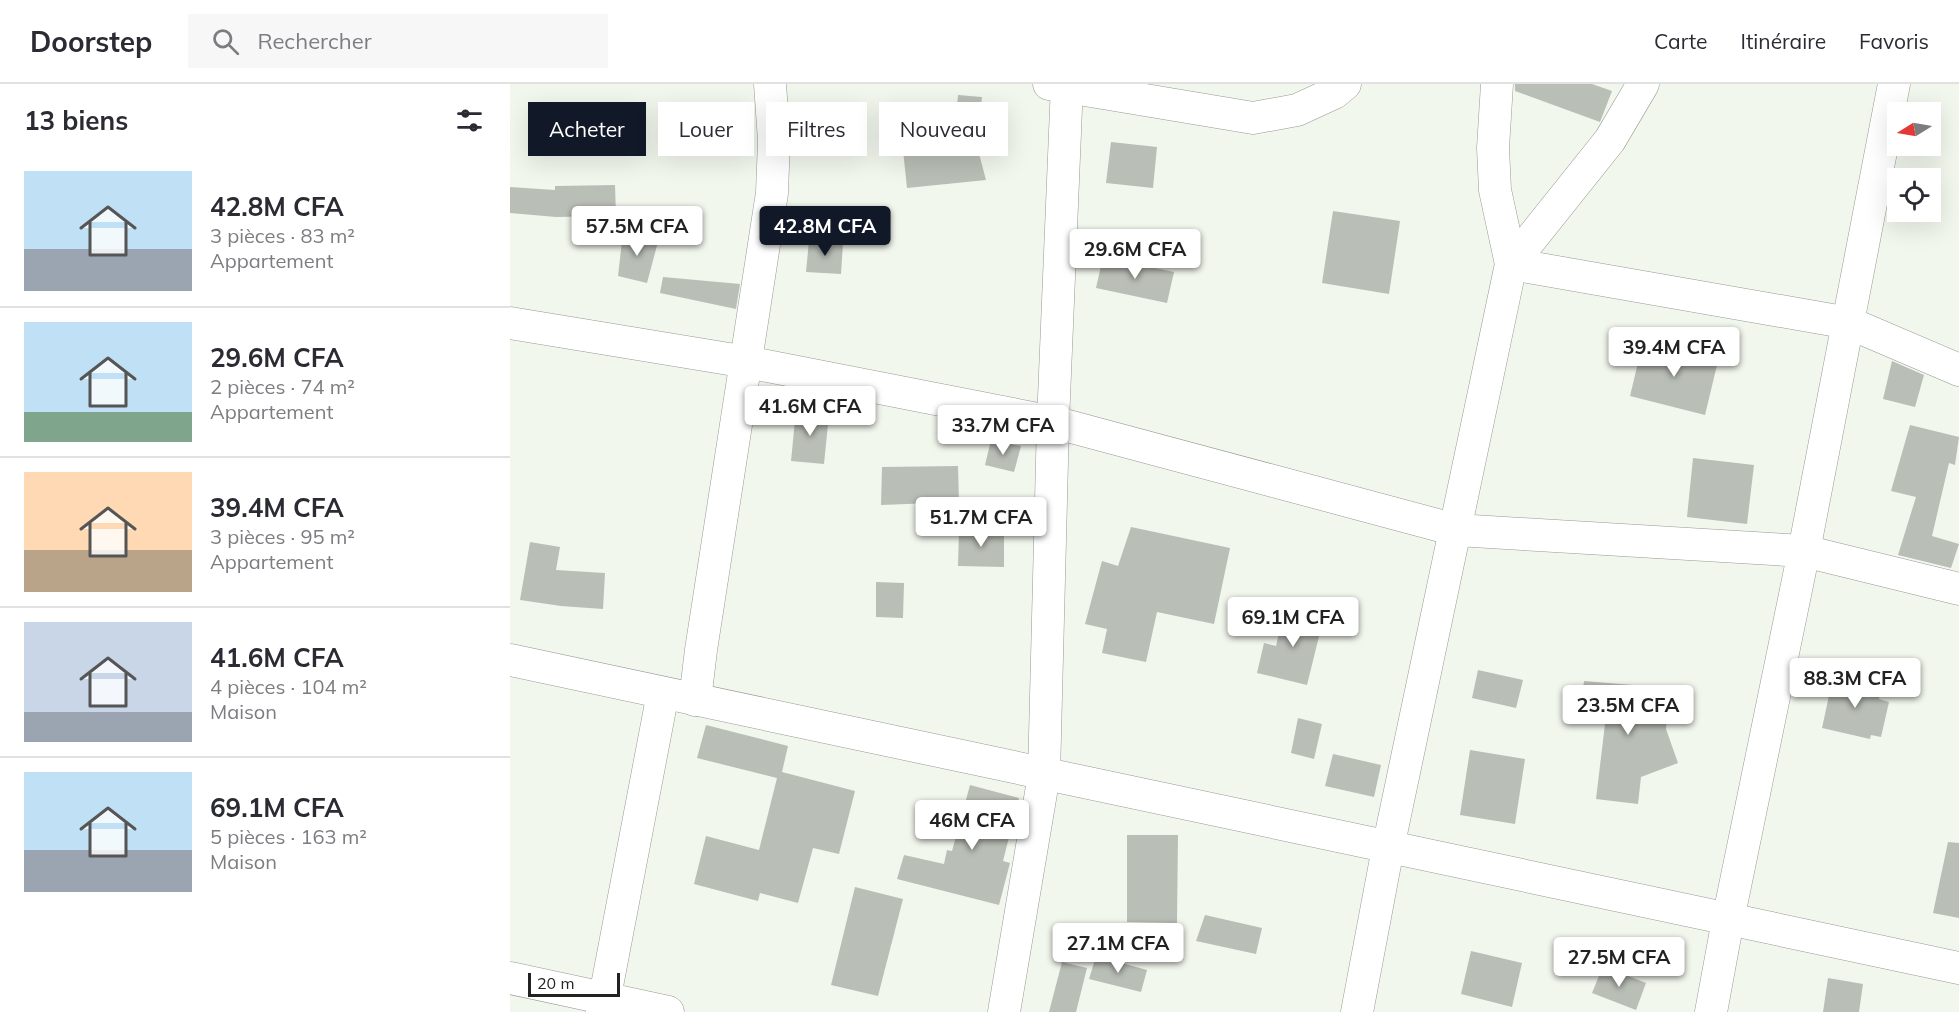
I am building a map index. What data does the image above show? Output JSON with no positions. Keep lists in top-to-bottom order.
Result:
{
  "scale_bar": "20 m",
  "north": "left",
  "page": {
    "header": "Doorstep",
    "search": "Rechercher",
    "nav": ["Carte", "Itinéraire", "Favoris"],
    "heading": "13 biens",
    "chip": [
      "Acheter",
      "Louer",
      "Filtres",
      "Nouveau"
    ],
    "list": [
      {
        "name": "42.8M CFA",
        "note": "3 pièces · 83 m² · Appartement"
      },
      {
        "name": "29.6M CFA",
        "note": "2 pièces · 74 m² · Appartement"
      },
      {
        "name": "39.4M CFA",
        "note": "3 pièces · 95 m² · Appartement"
      },
      {
        "name": "41.6M CFA",
        "note": "4 pièces · 104 m² · Maison"
      },
      {
        "name": "69.1M CFA",
        "note": "5 pièces · 163 m² · Maison"
      }
    ],
    "price": [
      "57.5M CFA",
      "42.8M CFA",
      "29.6M CFA",
      "39.4M CFA",
      "41.6M CFA",
      "33.7M CFA",
      "51.7M CFA",
      "69.1M CFA",
      "88.3M CFA",
      "23.5M CFA",
      "46M CFA",
      "27.1M CFA",
      "27.5M CFA"
    ],
    "scale": "20 m"
  }
}
